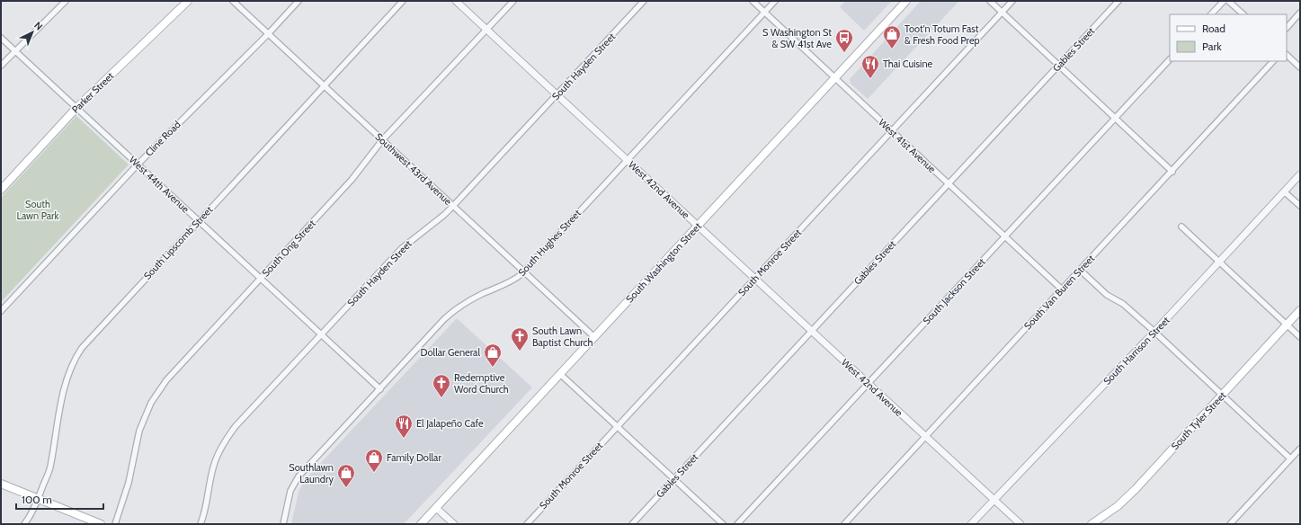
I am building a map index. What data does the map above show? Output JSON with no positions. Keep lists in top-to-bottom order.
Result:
{
  "streets": {
    "main road": ["Parker Street", "South Washington Street", "South Tyler Street"],
    "street": [
      "Gables Street",
      "South Hayden Street",
      "Cline Road",
      "West 41st Avenue",
      "Southwest 43rd Avenue",
      "West 44th Avenue",
      "West 42nd Avenue",
      "South Lipscomb Street",
      "South Hughes Street",
      "South Ong Street",
      "South Monroe Street",
      "South Jackson Street",
      "South Van Buren Street",
      "South Harrison Street"
    ]
  },
  "crossings": [
    ["Gables Street", "West 41st Avenue"],
    ["Gables Street", "West 42nd Avenue"],
    ["South Hayden Street", "Southwest 43rd Avenue"],
    ["South Hayden Street", "West 44th Avenue"],
    ["South Hayden Street", "West 42nd Avenue"],
    ["Parker Street", "West 44th Avenue"],
    ["Cline Road", "Southwest 43rd Avenue"],
    ["Cline Road", "West 44th Avenue"],
    ["West 41st Avenue", "South Hughes Street"],
    ["West 41st Avenue", "South Washington Street"],
    ["West 41st Avenue", "South Monroe Street"],
    ["West 41st Avenue", "South Jackson Street"],
    ["West 41st Avenue", "South Van Buren Street"],
    ["Southwest 43rd Avenue", "South Lipscomb Street"],
    ["Southwest 43rd Avenue", "South Hughes Street"],
    ["Southwest 43rd Avenue", "South Ong Street"],
    ["Southwest 43rd Avenue", "South Washington Street"],
    ["West 44th Avenue", "South Lipscomb Street"],
    ["West 44th Avenue", "South Hughes Street"],
    ["West 44th Avenue", "South Ong Street"],
    ["West 42nd Avenue", "South Hughes Street"],
    ["West 42nd Avenue", "South Ong Street"],
    ["West 42nd Avenue", "South Washington Street"],
    ["West 42nd Avenue", "South Monroe Street"],
    ["West 42nd Avenue", "South Jackson Street"],
    ["West 42nd Avenue", "South Van Buren Street"],
    ["West 42nd Avenue", "South Harrison Street"]
  ],
  "parks": ["South Lawn Park"],
  "places": {
    "shop": [
      "Toot'n Totum Fast & Fresh Food Prep",
      "Dollar General",
      "Family Dollar",
      "Southlawn Laundry"
    ],
    "bus stop": ["S Washington St & SW 41st Ave"],
    "restaurant": ["Thai Cuisine", "El Jalapeño Cafe"],
    "church": ["South Lawn Baptist Church", "Redemptive Word Church"]
  },
  "legend": ["Road", "Park"],
  "scale_bar": "100 m",
  "north": "top right"
}
